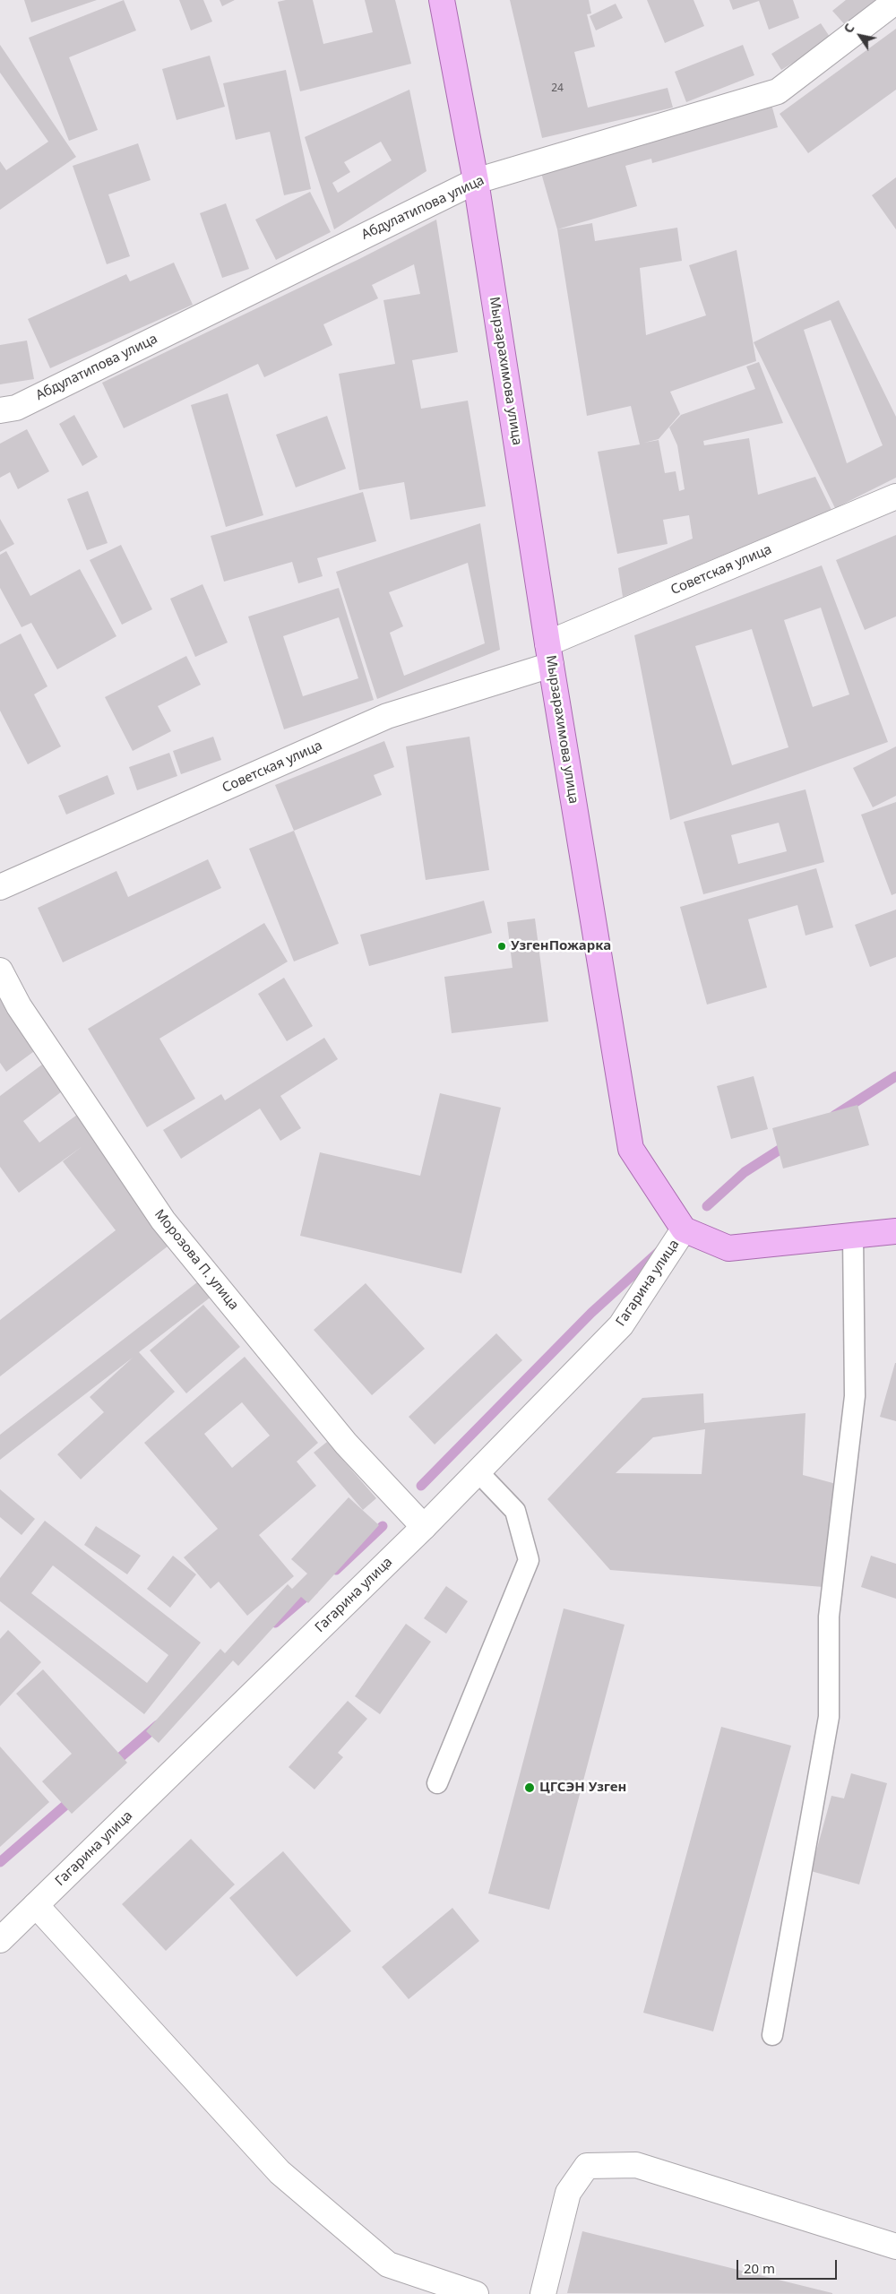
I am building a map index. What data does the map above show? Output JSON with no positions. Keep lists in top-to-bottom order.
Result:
{
  "streets": {
    "main road": ["Мырзарахимова улица"],
    "street": [
      "Абдулатипова улица",
      "Советская улица",
      "Морозова П. улица",
      "Гагарина улица"
    ]
  },
  "crossings": [
    ["Абдулатипова улица", "Мырзарахимова улица"],
    ["Мырзарахимова улица", "Советская улица"],
    ["Мырзарахимова улица", "Гагарина улица"],
    ["Морозова П. улица", "Гагарина улица"]
  ],
  "places": ["УзгенПожарка", "ЦГСЭН Узген"],
  "house_numbers": ["24"],
  "scale_bar": "20 m",
  "north": "top left"
}
